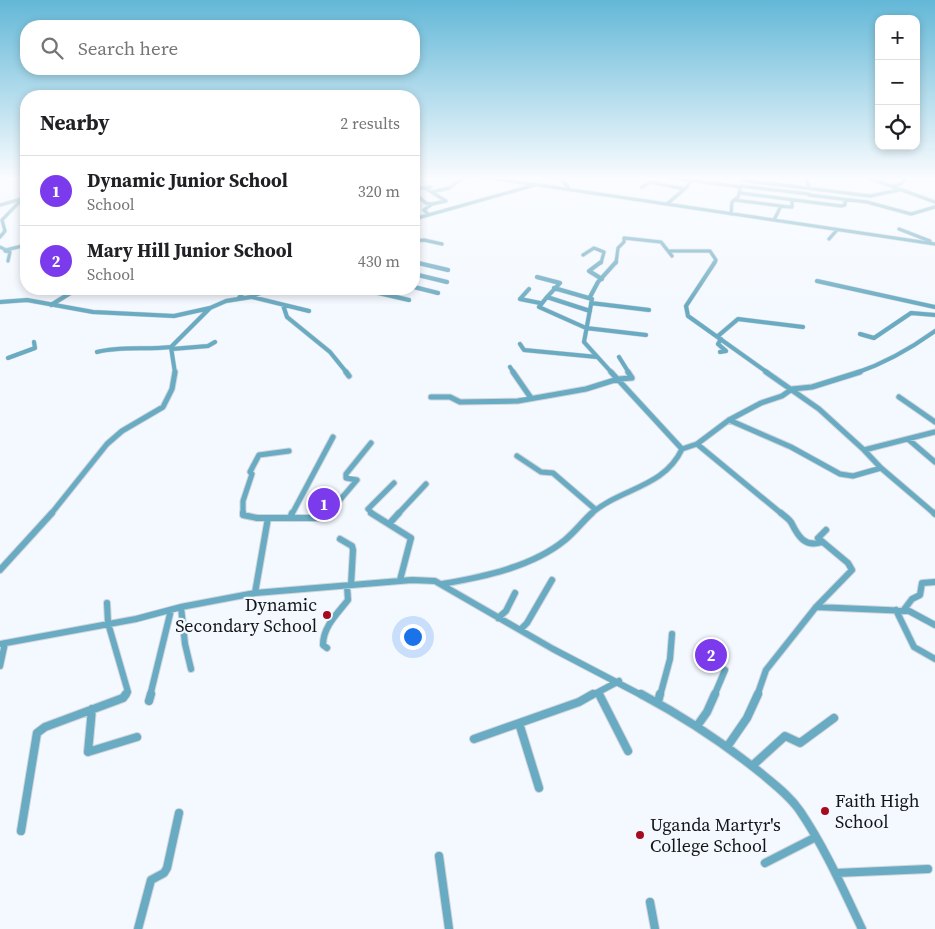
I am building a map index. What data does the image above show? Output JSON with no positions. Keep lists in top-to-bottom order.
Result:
{
  "places": ["Dynamic Secondary School", "Faith High School", "Uganda Martyr's College School"],
  "page": {
    "map_buttons": ["+", "−"],
    "search": "Search here",
    "heading": ["Nearby", "2 results"],
    "list": [
      {
        "mark": "1",
        "name": "Dynamic Junior School",
        "note": "School",
        "value": "320 m"
      },
      {
        "mark": "2",
        "name": "Mary Hill Junior School",
        "note": "School",
        "value": "430 m"
      }
    ],
    "pins": ["1", "2"]
  }
}
